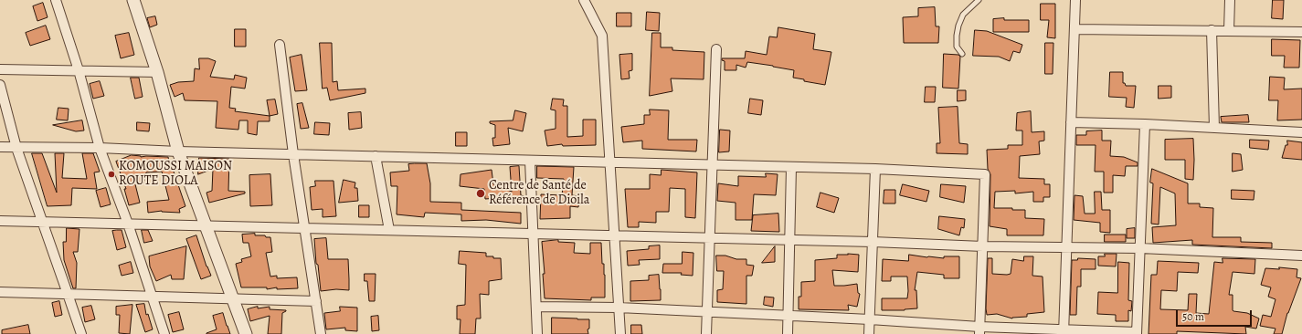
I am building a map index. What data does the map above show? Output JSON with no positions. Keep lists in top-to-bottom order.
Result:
{
  "places": ["KOMOUSSI MAISON ROUTE DIOLA", "Centre de Santé de Référence de Dioila"],
  "scale_bar": "50 m"
}
